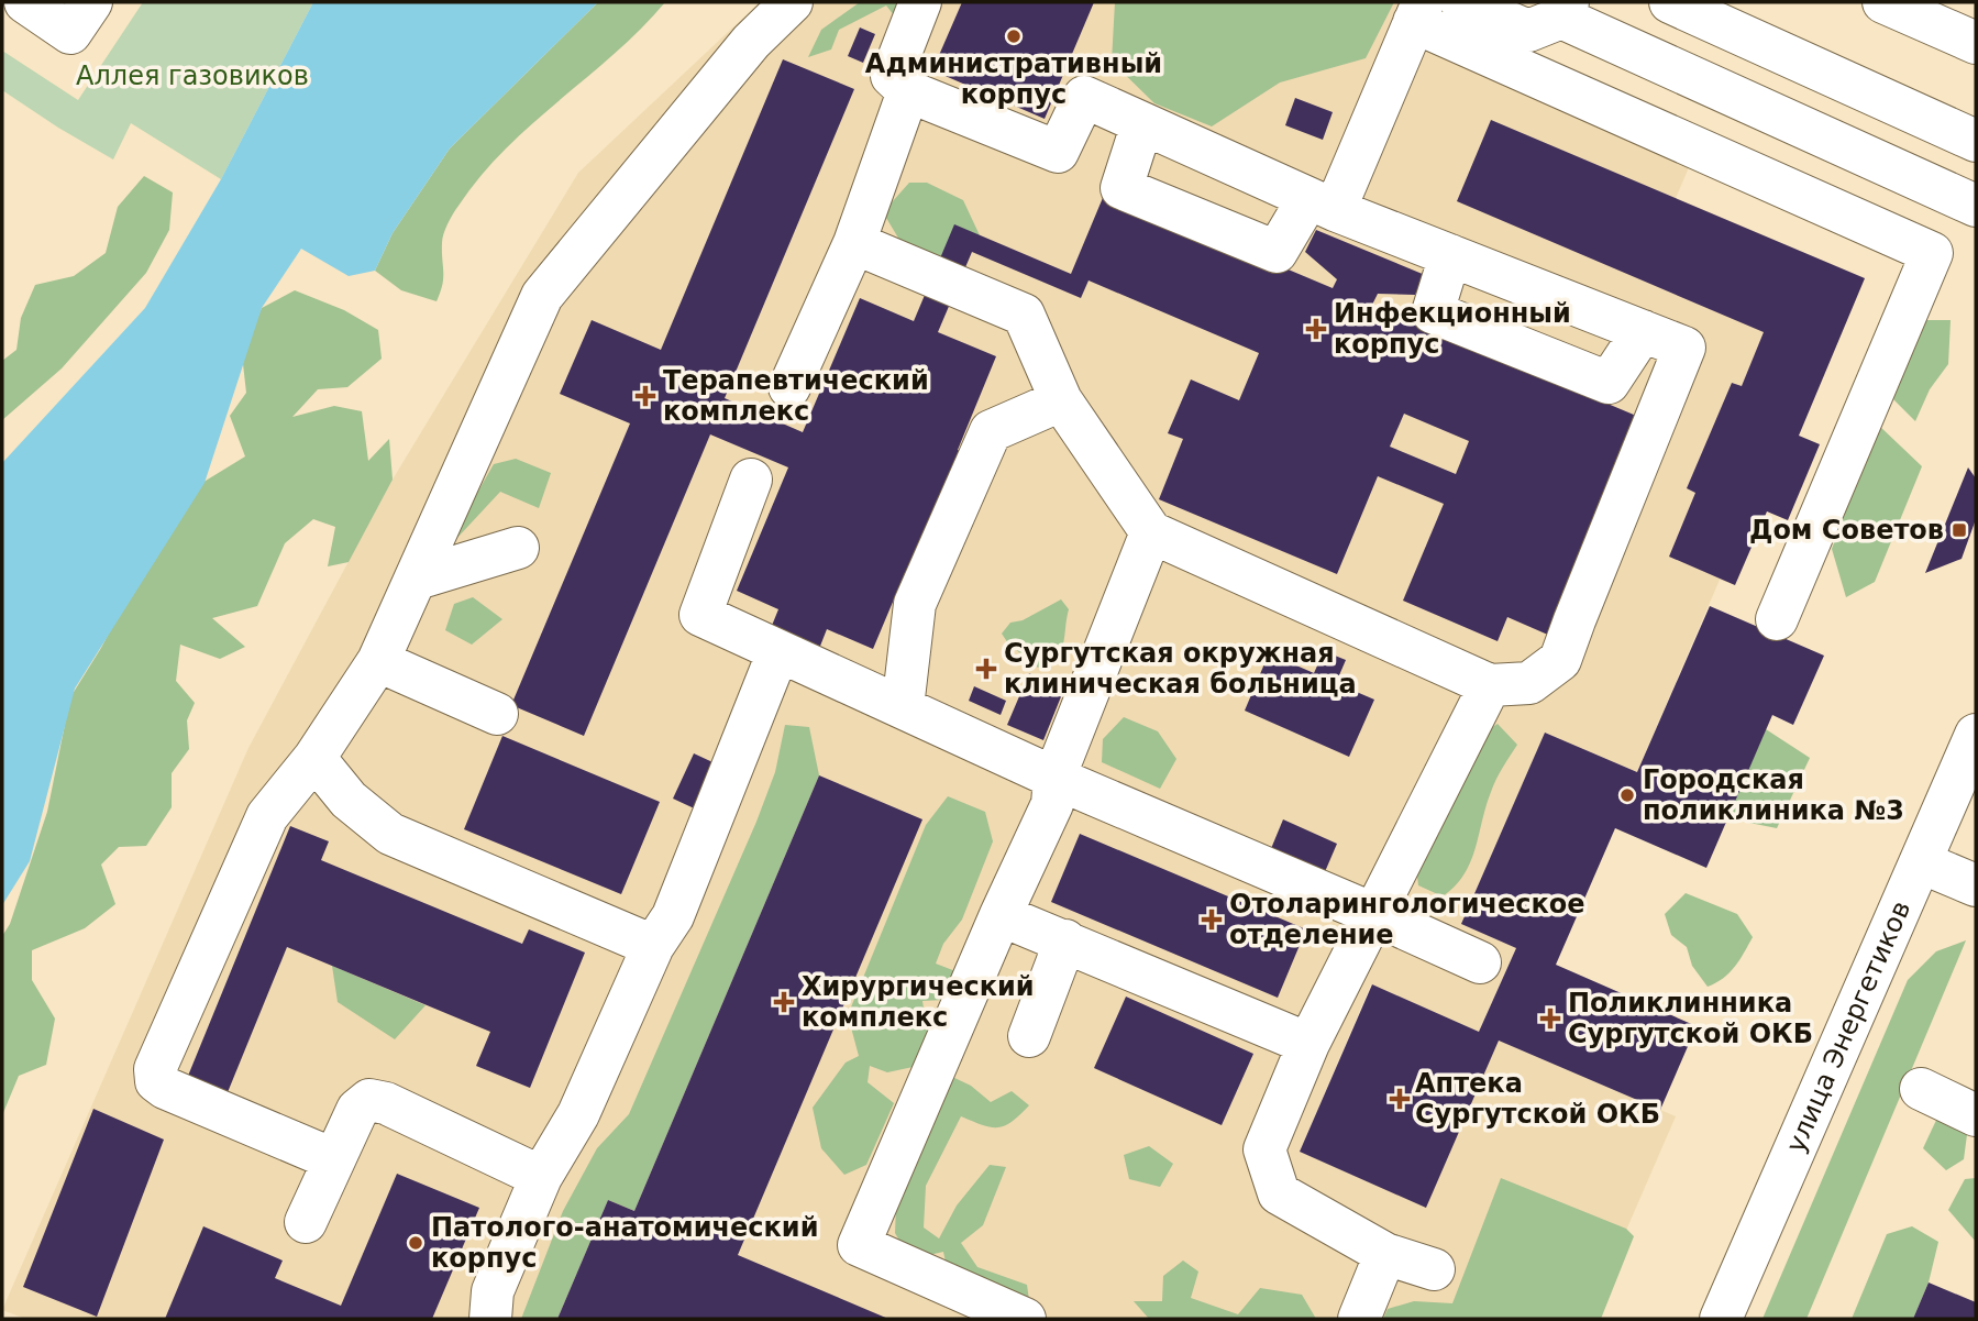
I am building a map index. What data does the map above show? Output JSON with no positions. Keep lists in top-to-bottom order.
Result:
{
  "streets": {
    "main road": ["улица Энергетиков"]
  },
  "parks": ["Аллея газовиков"],
  "places": {
    "other": ["Административный корпус", "Городская поликлиника №3", "Патолого-анатомический корпус"],
    "health": [
      "Инфекционный корпус",
      "Терапевтический комплекс",
      "Сургутская окружная клиническая больница",
      "Отоларингологическое отделение",
      "Хирургический комплекс",
      "Поликлинника Сургутской ОКБ",
      "Аптека Сургутской ОКБ"
    ],
    "transit": ["Дом Советов"]
  }
}
